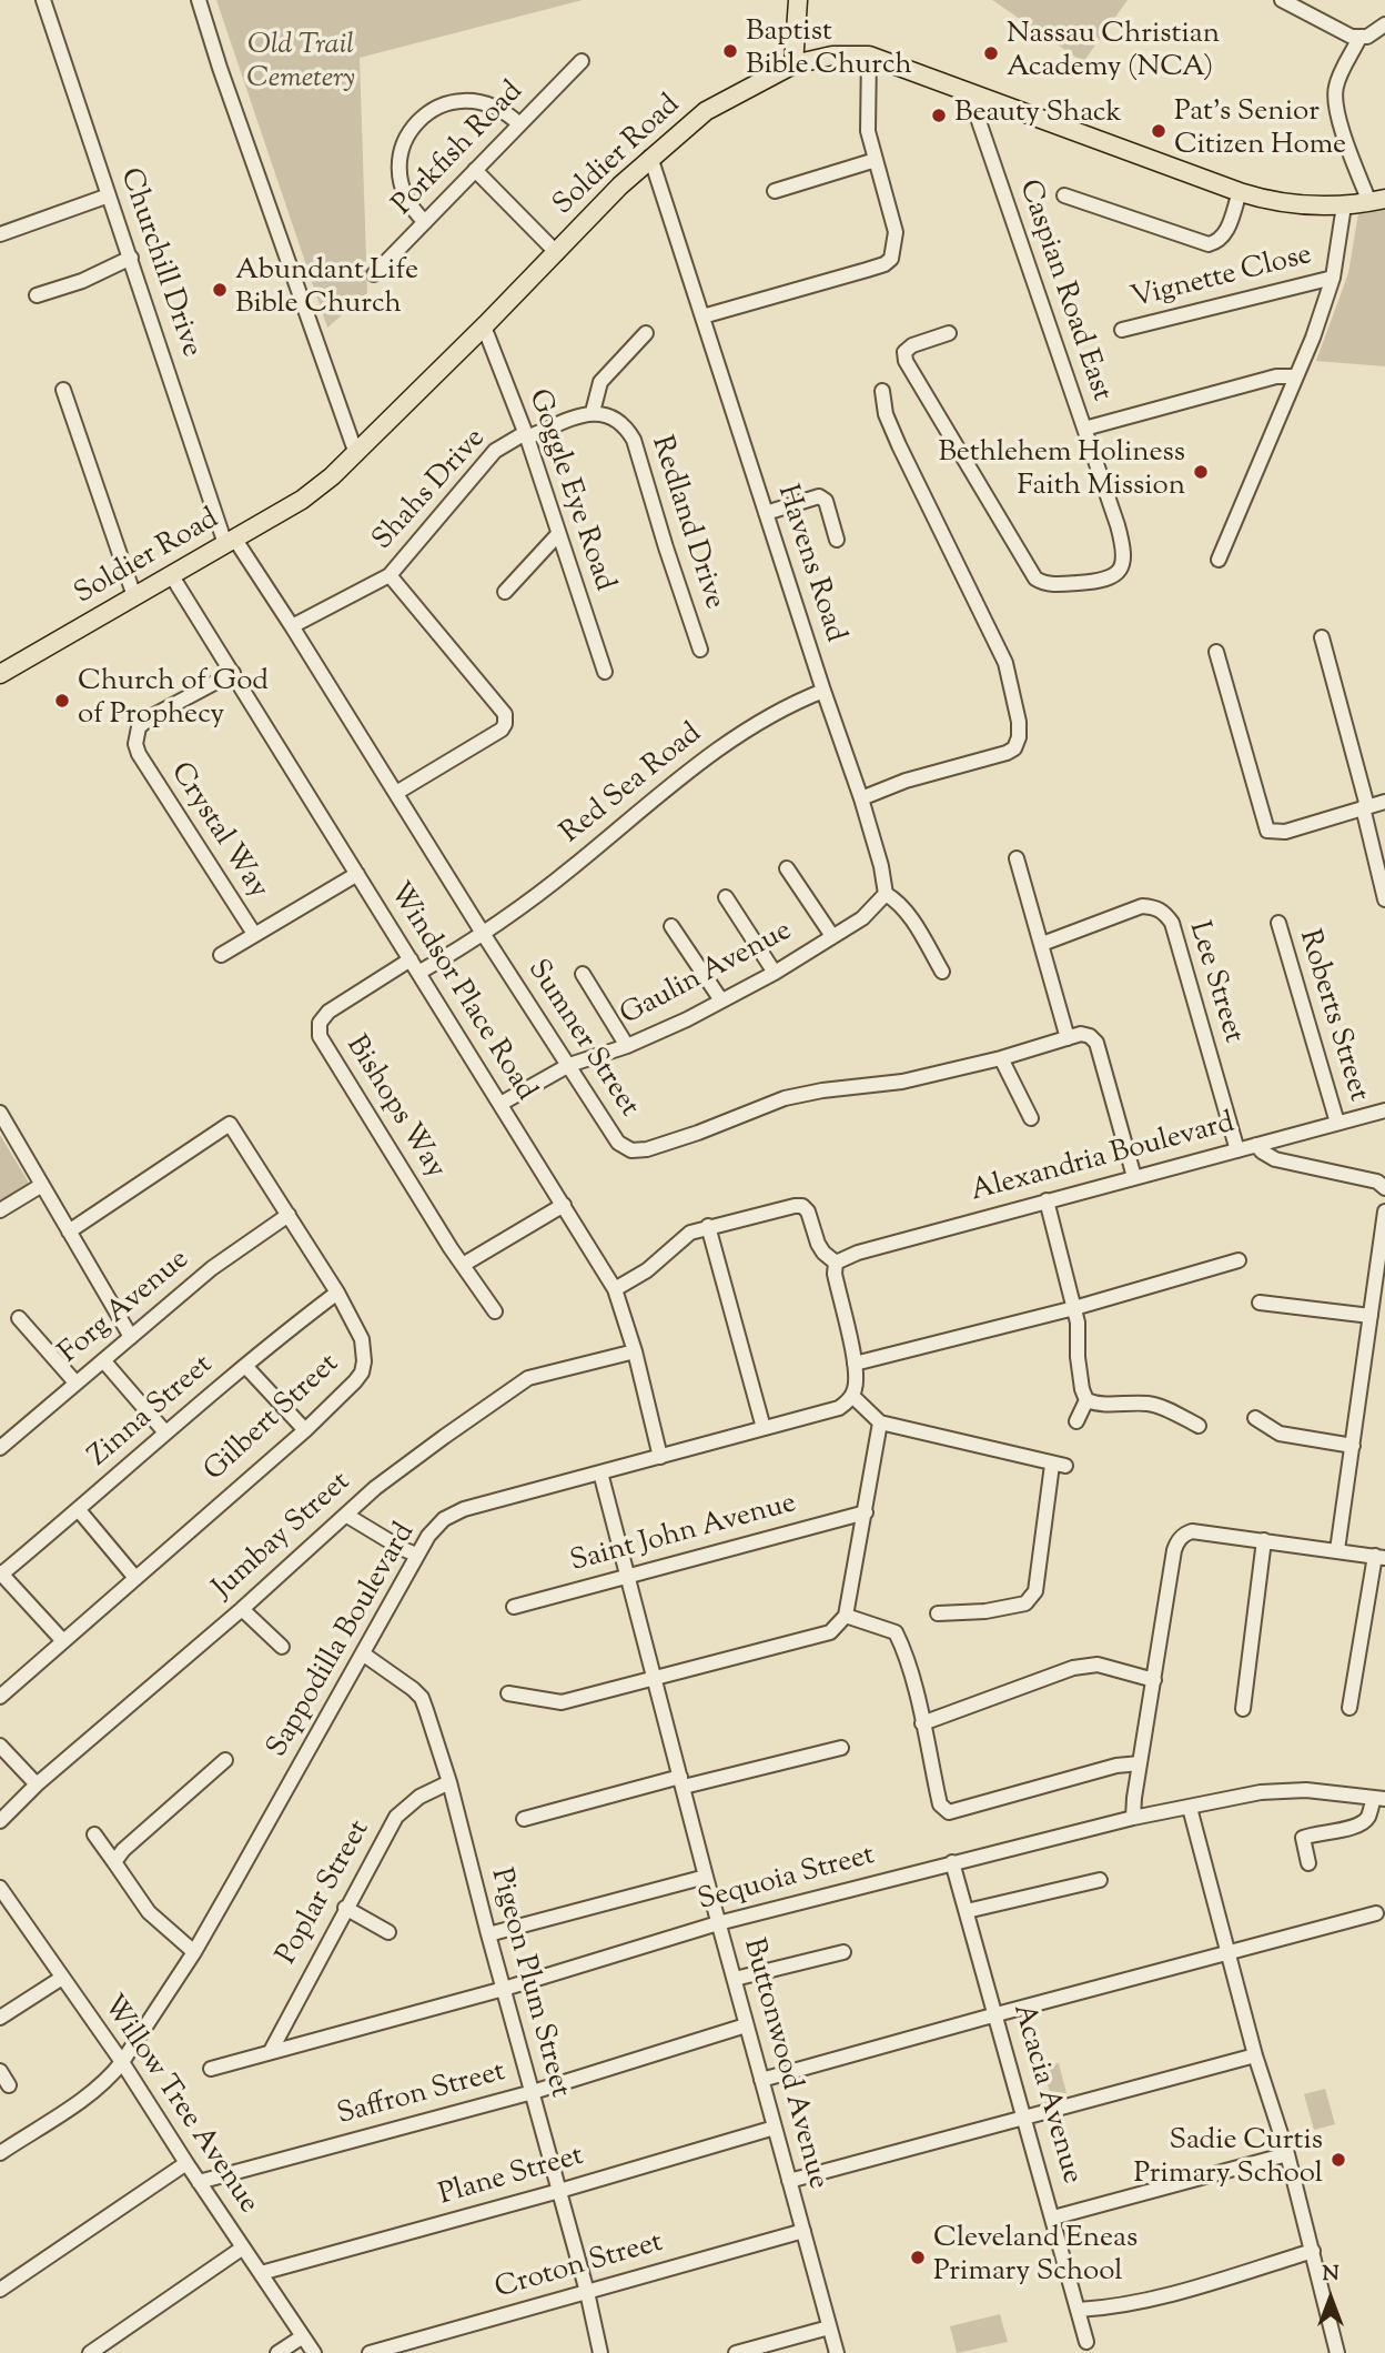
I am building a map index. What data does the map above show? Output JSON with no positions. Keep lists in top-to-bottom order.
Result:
{
  "streets": {
    "main road": ["Soldier Road"],
    "street": [
      "Porkfish Road",
      "Churchill Drive",
      "Vignette Close",
      "Caspian Road East",
      "Shahs Drive",
      "Goggle Eye Road",
      "Redland Drive",
      "Havens Road",
      "Red Sea Road",
      "Crystal Way",
      "Gaulin Avenue",
      "Lee Street",
      "Windsor Place Road",
      "Roberts Street",
      "Sumner Street",
      "Bishops Way",
      "Alexandria Boulevard",
      "Forg Avenue",
      "Zinna Street",
      "Gilbert Street",
      "Saint John Avenue",
      "Jumbay Street",
      "Sappodilla Boulevard",
      "Sequoia Street",
      "Poplar Street",
      "Pigeon Plum Street",
      "Buttonwood Avenue",
      "Acacia Avenue",
      "Saffron Street",
      "Willow Tree Avenue",
      "Plane Street",
      "Croton Street"
    ]
  },
  "crossings": [
    ["Soldier Road", "Churchill Drive"],
    ["Soldier Road", "Caspian Road East"],
    ["Soldier Road", "Goggle Eye Road"],
    ["Soldier Road", "Havens Road"],
    ["Soldier Road", "Windsor Place Road"],
    ["Soldier Road", "Sumner Street"],
    ["Churchill Drive", "Sumner Street"],
    ["Shahs Drive", "Goggle Eye Road"],
    ["Shahs Drive", "Sumner Street"],
    ["Havens Road", "Red Sea Road"],
    ["Havens Road", "Gaulin Avenue"],
    ["Red Sea Road", "Windsor Place Road"],
    ["Red Sea Road", "Sumner Street"],
    ["Crystal Way", "Windsor Place Road"],
    ["Gaulin Avenue", "Windsor Place Road"],
    ["Gaulin Avenue", "Sumner Street"],
    ["Lee Street", "Alexandria Boulevard"],
    ["Windsor Place Road", "Bishops Way"],
    ["Windsor Place Road", "Jumbay Street"],
    ["Windsor Place Road", "Sappodilla Boulevard"],
    ["Roberts Street", "Alexandria Boulevard"],
    ["Forg Avenue", "Gilbert Street"],
    ["Zinna Street", "Gilbert Street"],
    ["Saint John Avenue", "Buttonwood Avenue"],
    ["Sappodilla Boulevard", "Pigeon Plum Street"],
    ["Sappodilla Boulevard", "Buttonwood Avenue"],
    ["Sappodilla Boulevard", "Willow Tree Avenue"],
    ["Sequoia Street", "Poplar Street"],
    ["Sequoia Street", "Pigeon Plum Street"],
    ["Sequoia Street", "Buttonwood Avenue"],
    ["Sequoia Street", "Acacia Avenue"],
    ["Poplar Street", "Pigeon Plum Street"],
    ["Pigeon Plum Street", "Saffron Street"],
    ["Pigeon Plum Street", "Plane Street"],
    ["Pigeon Plum Street", "Croton Street"],
    ["Buttonwood Avenue", "Saffron Street"],
    ["Buttonwood Avenue", "Plane Street"],
    ["Buttonwood Avenue", "Croton Street"],
    ["Saffron Street", "Willow Tree Avenue"],
    ["Willow Tree Avenue", "Plane Street"]
  ],
  "parks": ["Old Trail Cemetery"],
  "places": [
    "Baptist Bible Church",
    "Nassau Christian Academy (NCA)",
    "Beauty Shack",
    "Pat's Senior Citizen Home",
    "Abundant Life Bible Church",
    "Bethlehem Holiness Faith Mission",
    "Church of God of Prophecy",
    "Sadie Curtis Primary School",
    "Cleveland Eneas Primary School"
  ],
  "north": "top"
}
